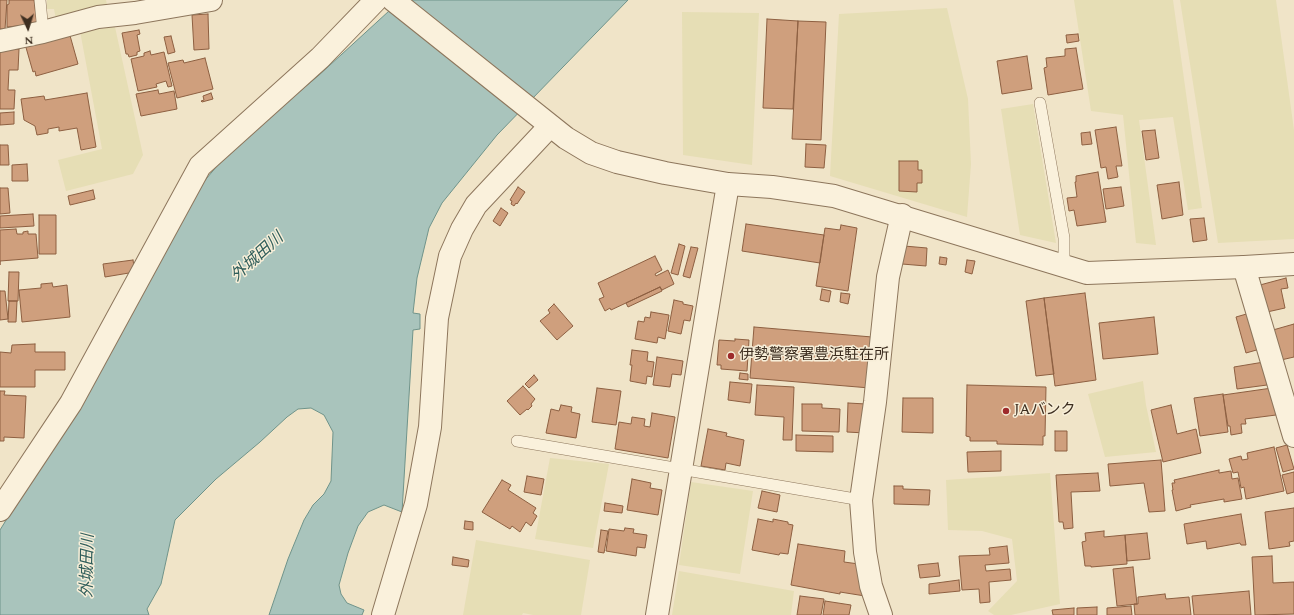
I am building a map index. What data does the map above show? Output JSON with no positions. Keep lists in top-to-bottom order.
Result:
{
  "water": ["外城田川"],
  "places": ["伊勢警察署豊浜駐在所", "JAバンク"],
  "north": "bottom"
}
